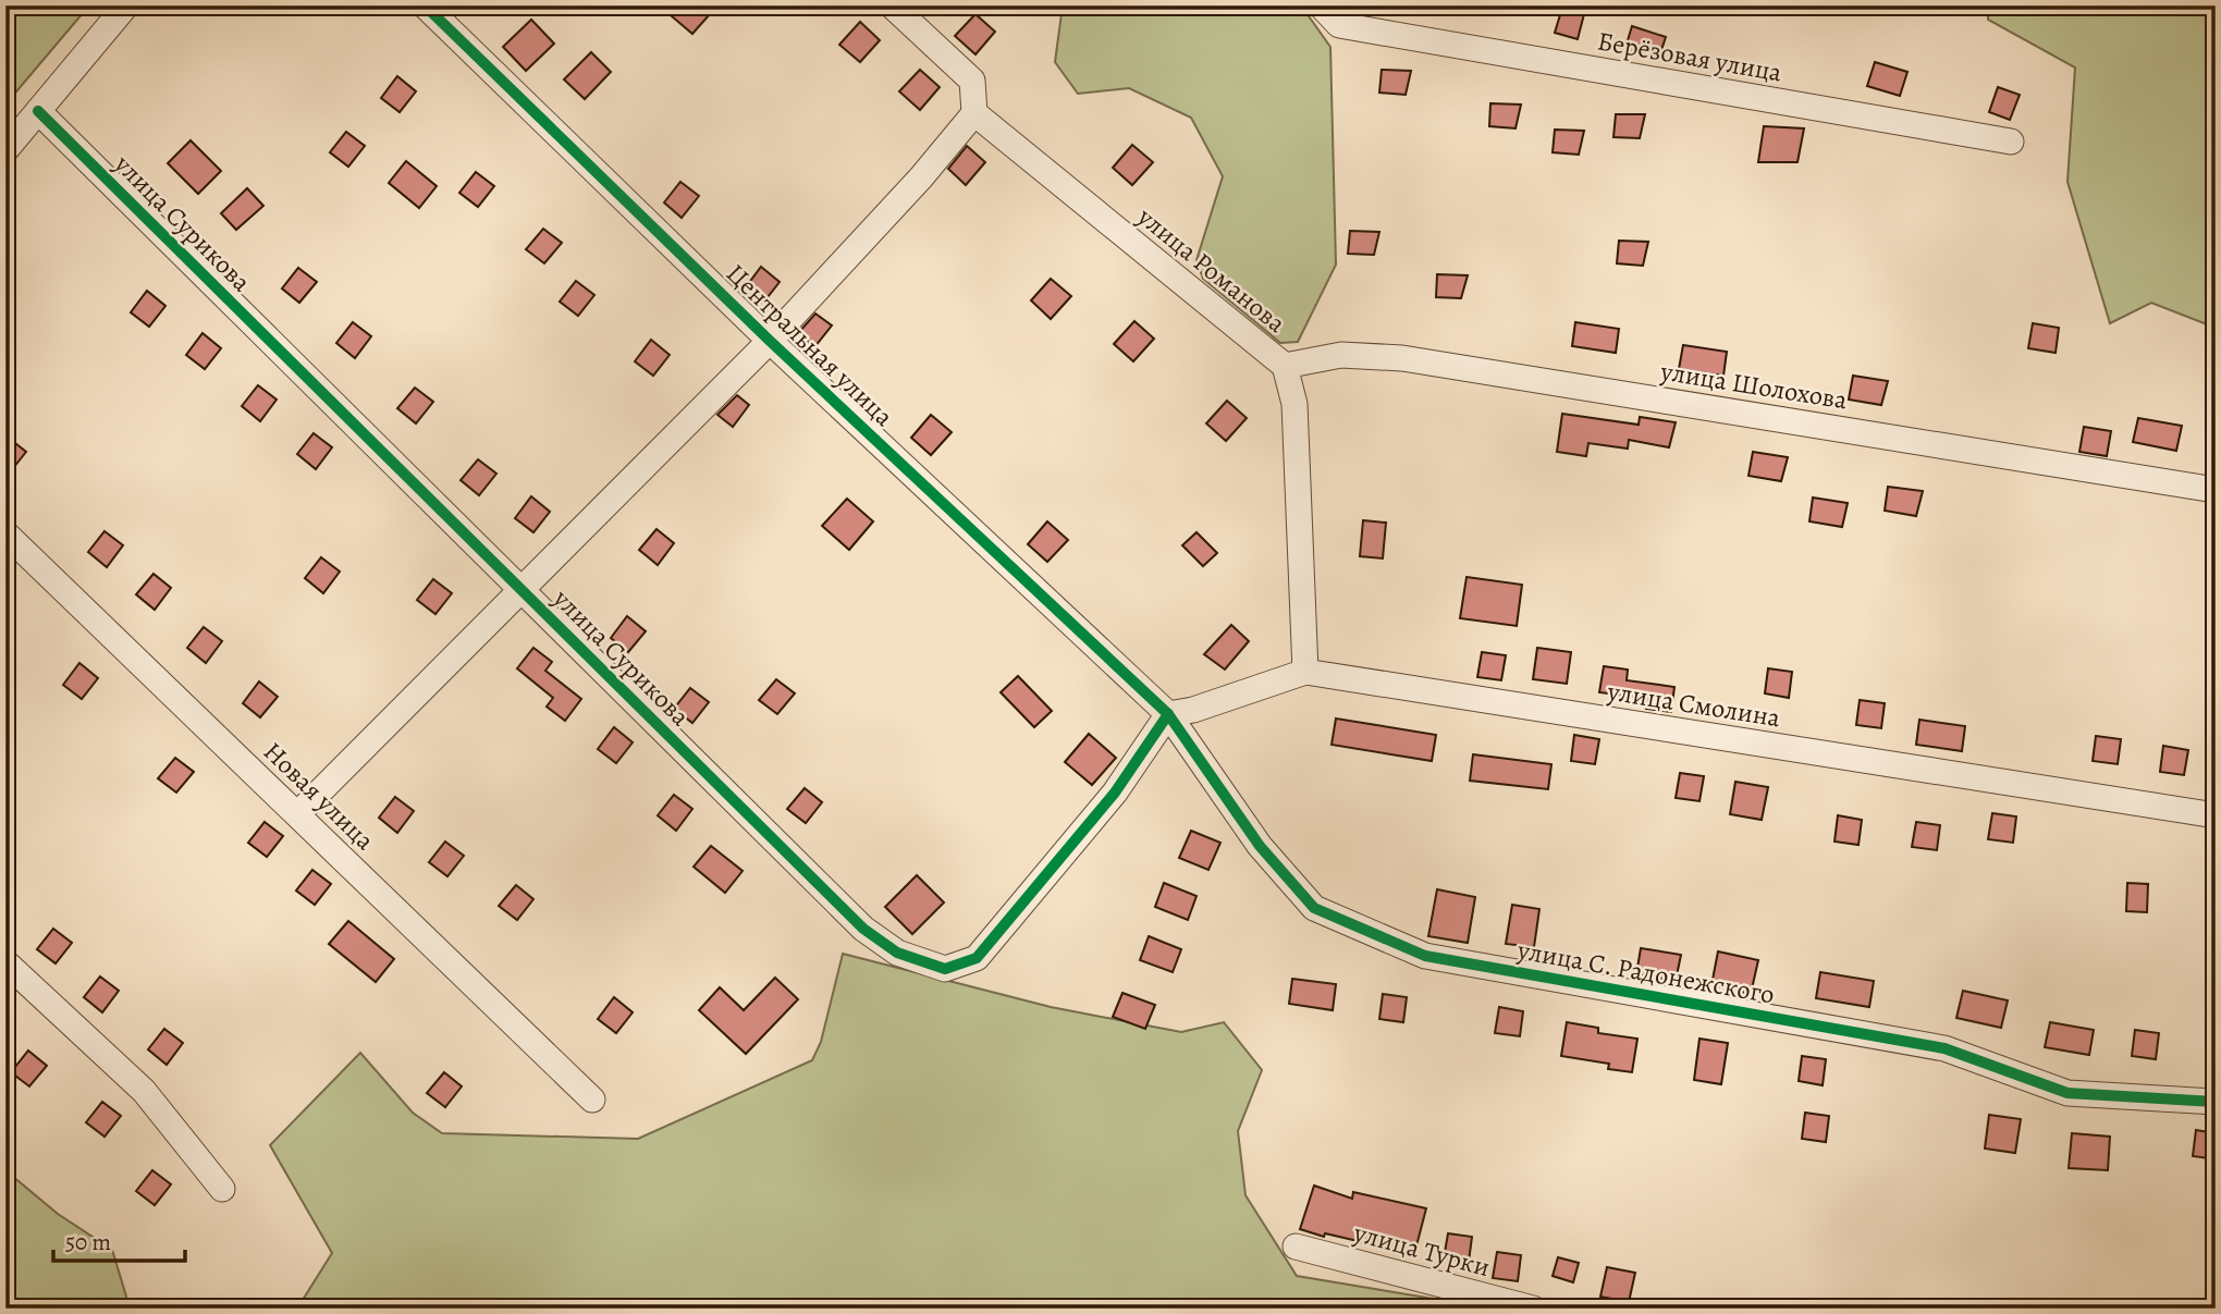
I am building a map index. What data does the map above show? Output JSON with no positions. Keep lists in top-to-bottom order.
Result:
{
  "streets": {
    "street": [
      "Берёзовая улица",
      "улица Сурикова",
      "улица Романова",
      "Центральная улица",
      "улица Шолохова",
      "улица Смолина",
      "Новая улица",
      "улица С. Радонежского",
      "улица Турки"
    ]
  },
  "crossings": [
    ["улица Сурикова", "Центральная улица"],
    ["улица Сурикова", "улица Смолина"],
    ["улица Сурикова", "улица С. Радонежского"],
    ["улица Романова", "улица Шолохова"],
    ["улица Романова", "улица Смолина"],
    ["Центральная улица", "улица Смолина"],
    ["Центральная улица", "улица С. Радонежского"],
    ["улица Смолина", "улица С. Радонежского"]
  ],
  "scale_bar": "50 m"
}
